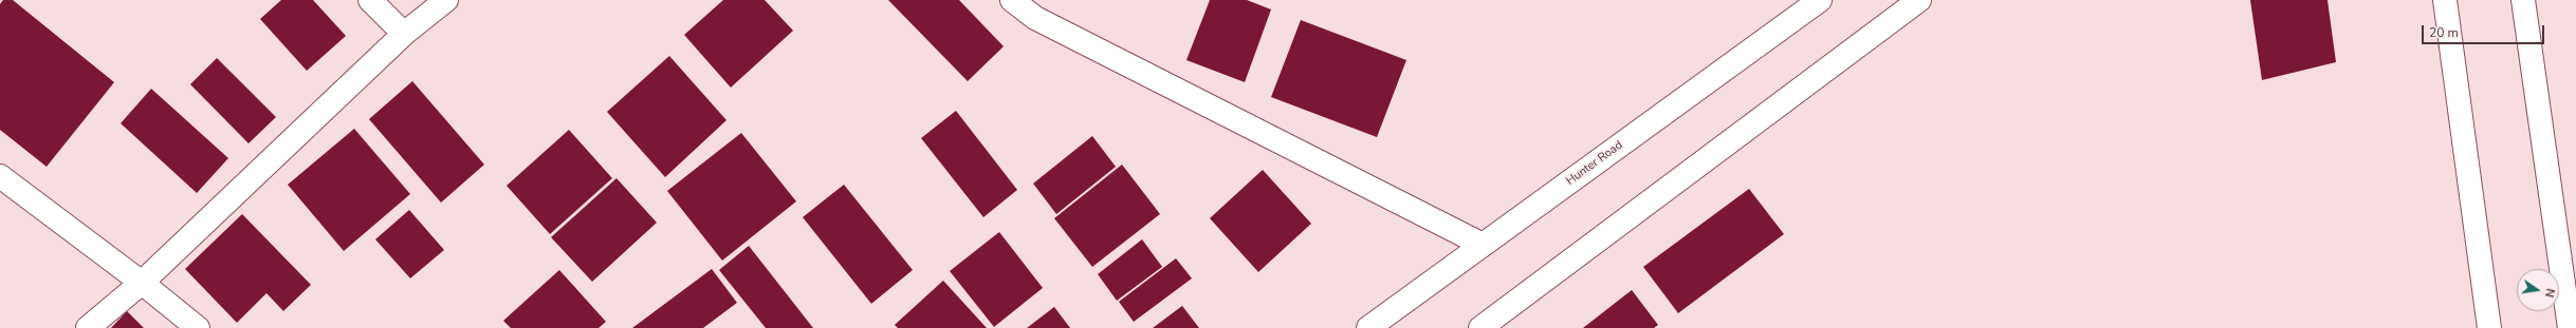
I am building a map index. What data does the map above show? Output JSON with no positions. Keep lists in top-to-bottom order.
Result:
{
  "streets": {
    "main road": ["Hunter Road"]
  },
  "scale_bar": "20 m",
  "north": "right"
}
